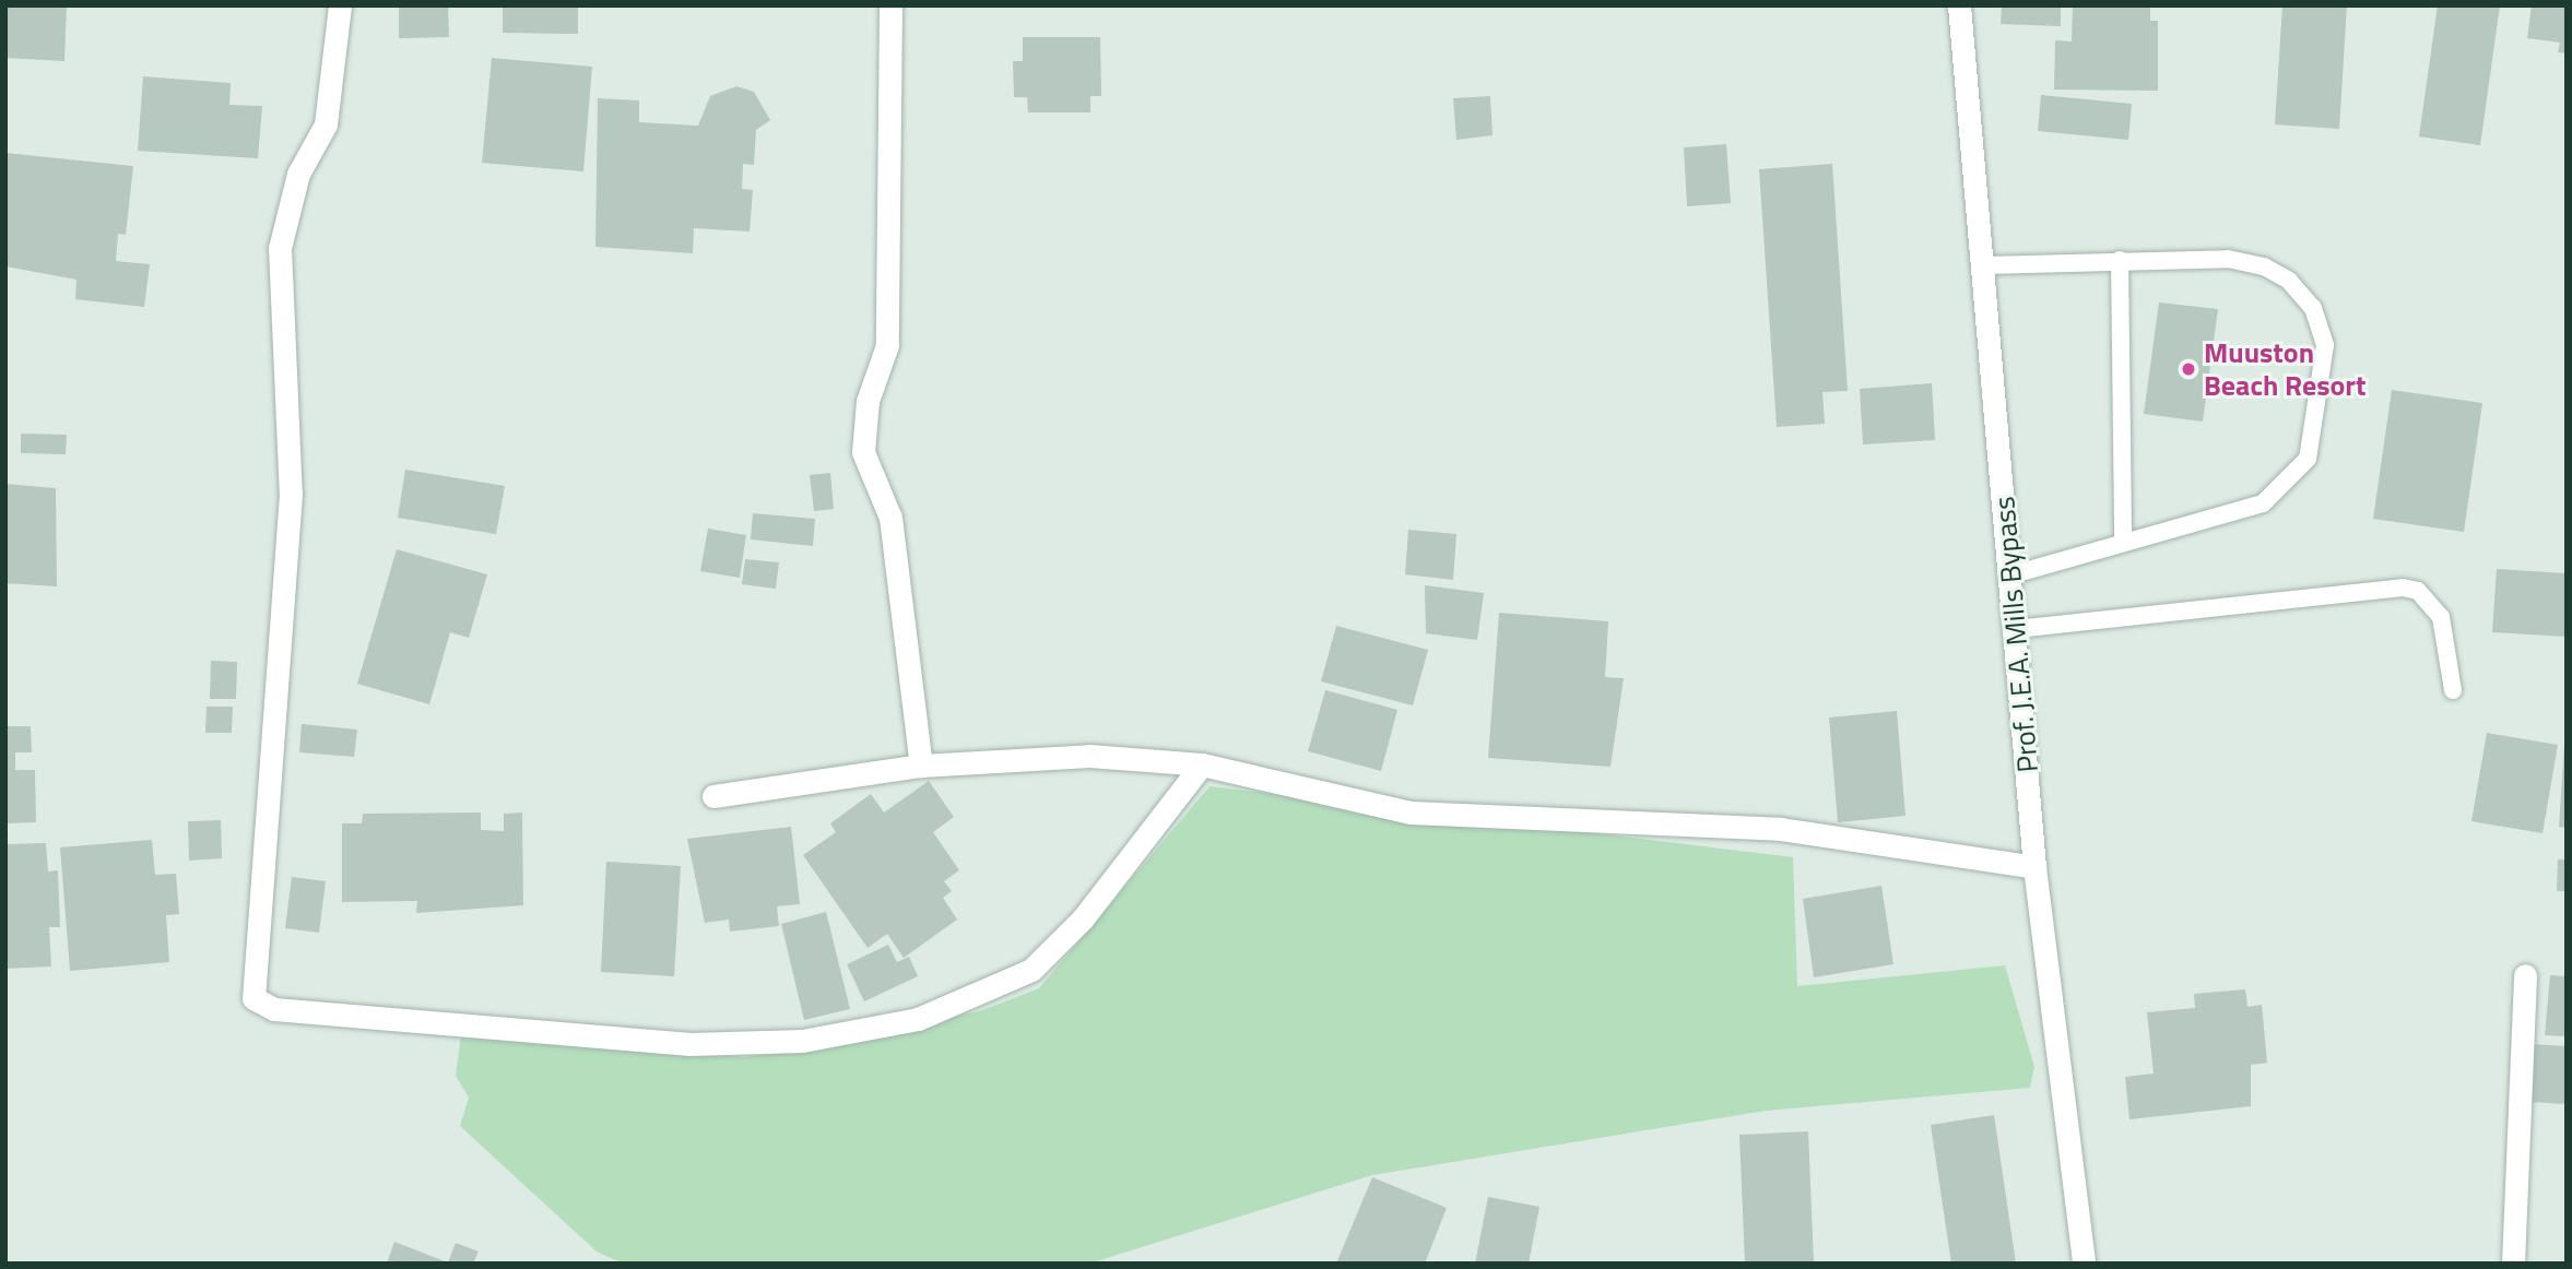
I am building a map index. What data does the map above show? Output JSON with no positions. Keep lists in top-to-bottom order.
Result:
{
  "streets": {
    "street": ["Prof. J.E.A. Mills Bypass"]
  },
  "places": ["Muuston Beach Resort"]
}
